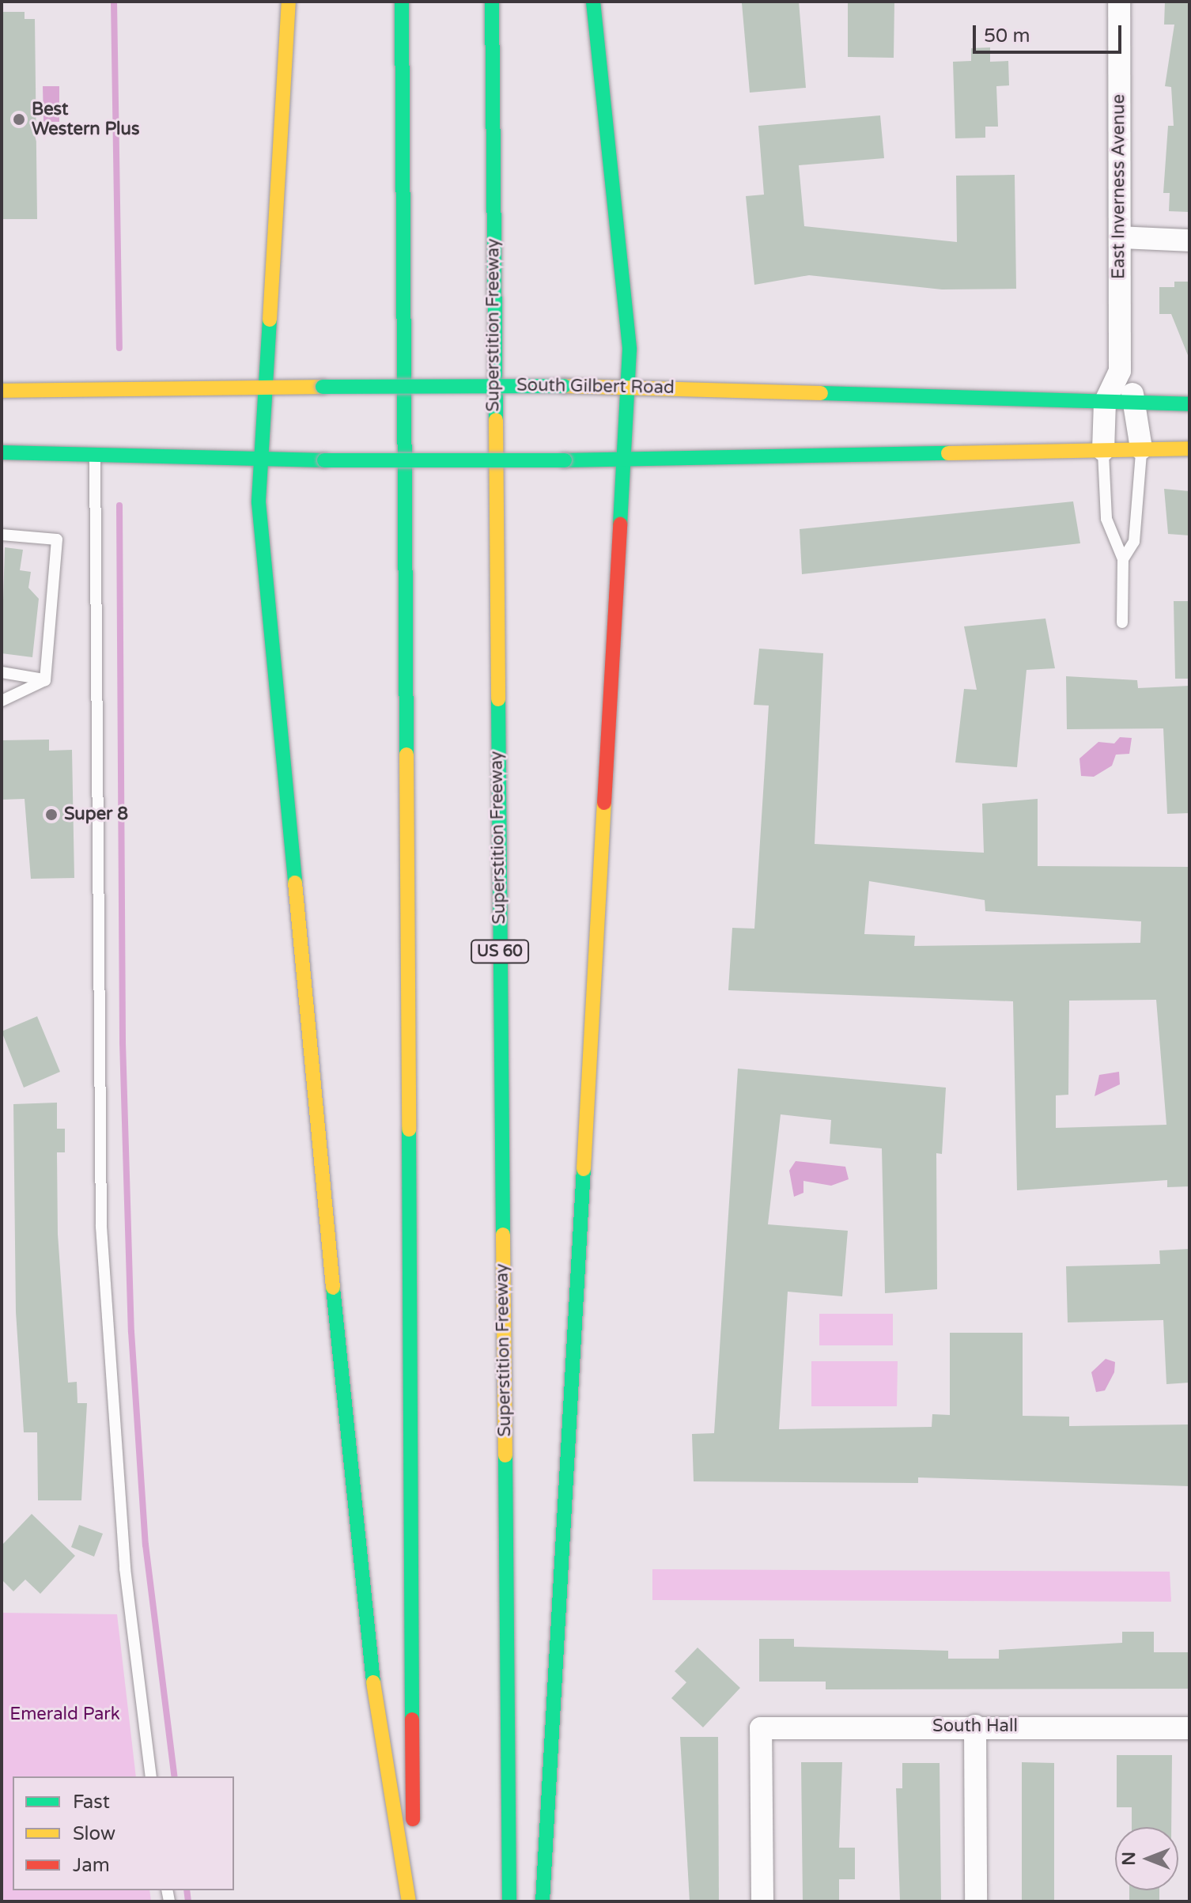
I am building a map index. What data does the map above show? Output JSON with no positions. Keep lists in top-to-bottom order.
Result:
{
  "streets": {
    "main road": ["Superstition Freeway", "South Gilbert Road", "US 60"],
    "street": ["East Inverness Avenue", "South Hall"]
  },
  "crossings": [
    ["East Inverness Avenue", "South Gilbert Road"]
  ],
  "parks": ["Emerald Park"],
  "places": ["Best Western Plus", "Super 8"],
  "legend": ["Fast", "Slow", "Jam"],
  "scale_bar": "50 m",
  "north": "left"
}
